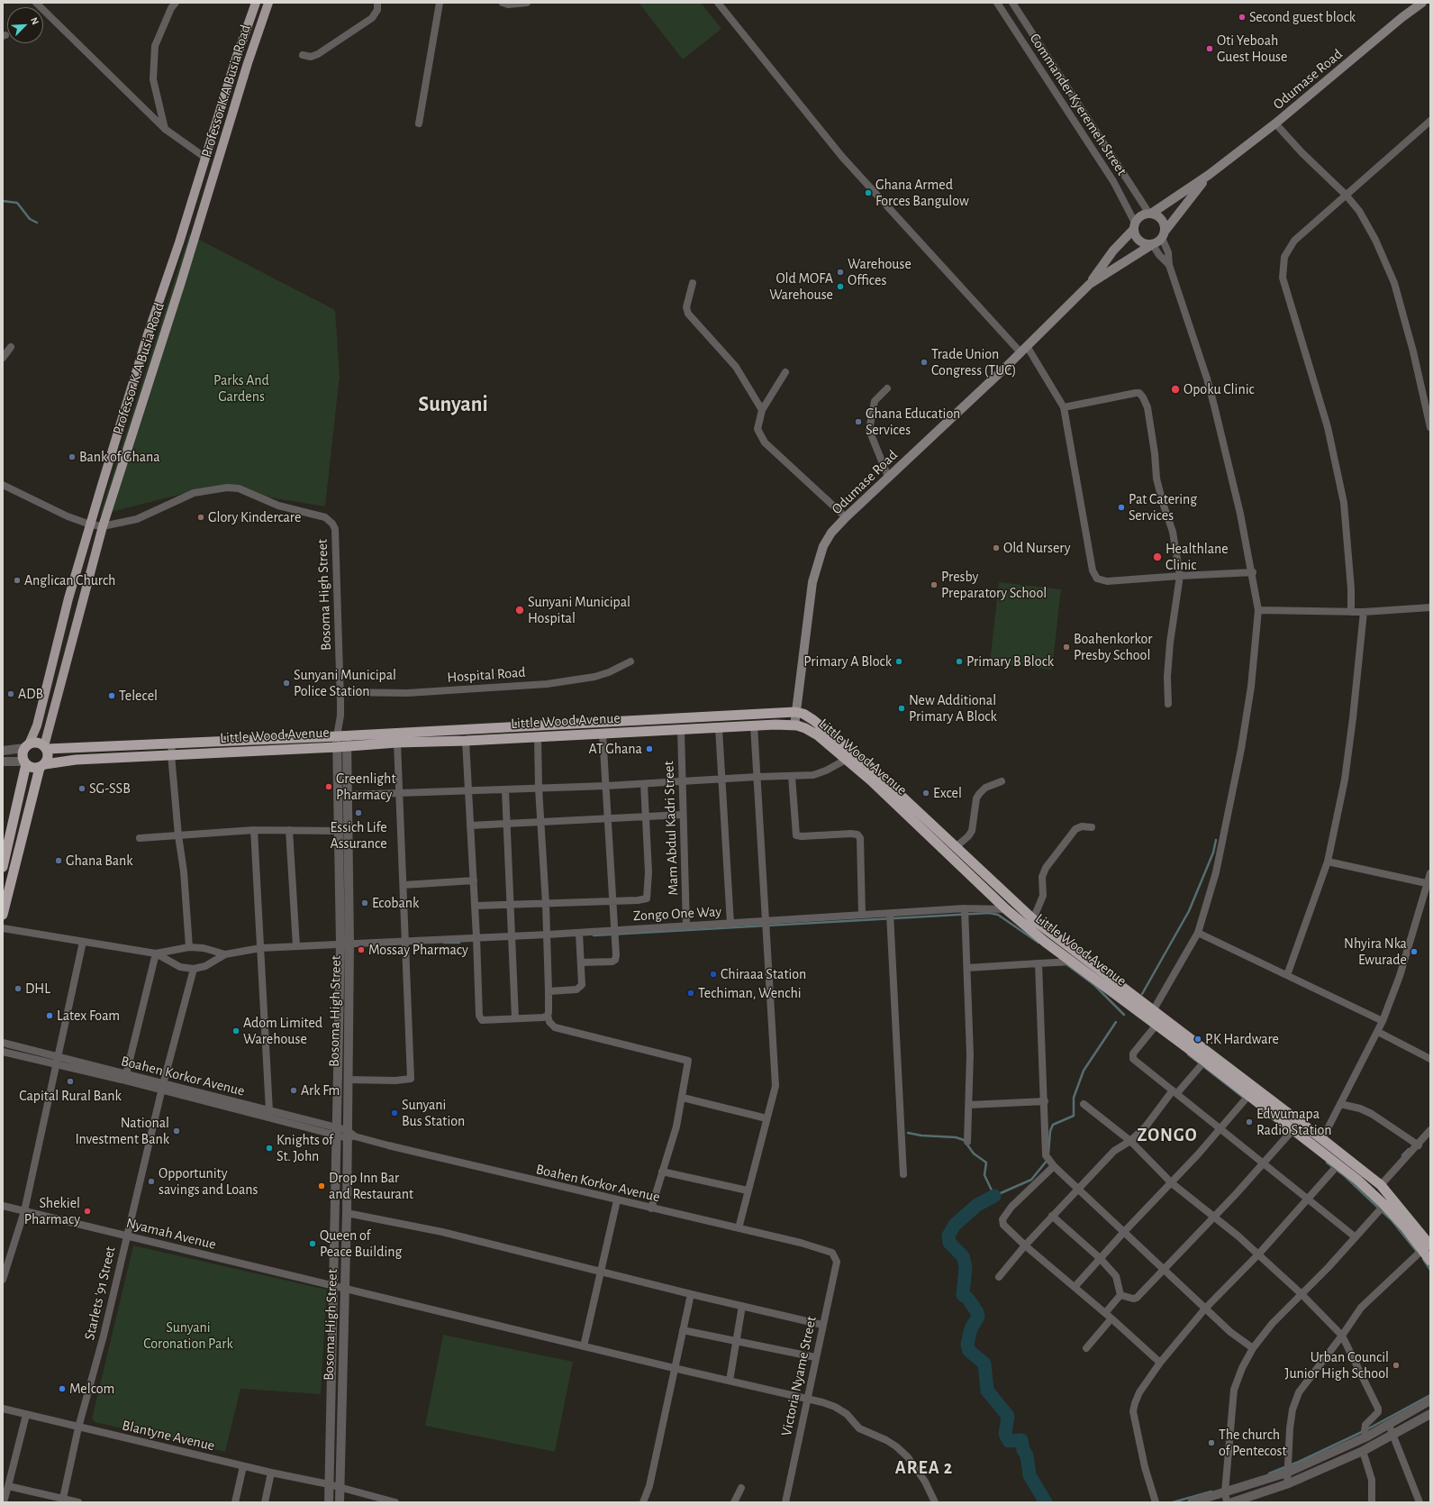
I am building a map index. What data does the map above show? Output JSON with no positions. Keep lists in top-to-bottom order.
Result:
{
  "streets": {
    "highway": ["Little Wood Avenue"],
    "main road": ["Odumase Road", "Professor K.A Busia Road"],
    "street": [
      "Commander Kyeremeh Street",
      "Bosoma High Street",
      "Hospital Road",
      "Mam Abdul Kadri Street",
      "Zongo One Way",
      "Boahen Korkor Avenue",
      "Nyamah Avenue",
      "Starlets '91 Street",
      "Victoria Nyame Street",
      "Blantyne Avenue"
    ]
  },
  "crossings": [
    ["Odumase Road", "Commander Kyeremeh Street"],
    ["Odumase Road", "Little Wood Avenue"],
    ["Professor K.A Busia Road", "Bosoma High Street"],
    ["Professor K.A Busia Road", "Little Wood Avenue"],
    ["Bosoma High Street", "Hospital Road"],
    ["Bosoma High Street", "Little Wood Avenue"],
    ["Bosoma High Street", "Zongo One Way"],
    ["Bosoma High Street", "Boahen Korkor Avenue"],
    ["Bosoma High Street", "Nyamah Avenue"],
    ["Bosoma High Street", "Blantyne Avenue"],
    ["Little Wood Avenue", "Mam Abdul Kadri Street"],
    ["Little Wood Avenue", "Zongo One Way"],
    ["Mam Abdul Kadri Street", "Zongo One Way"],
    ["Boahen Korkor Avenue", "Starlets '91 Street"],
    ["Boahen Korkor Avenue", "Victoria Nyame Street"],
    ["Nyamah Avenue", "Starlets '91 Street"],
    ["Nyamah Avenue", "Victoria Nyame Street"],
    ["Starlets '91 Street", "Blantyne Avenue"]
  ],
  "districts": ["Sunyani", "ZONGO", "AREA 2"],
  "parks": ["Parks And Gardens", "Sunyani Coronation Park"],
  "places": [
    "Second guest block",
    "Oti Yeboah Guest House",
    "Ghana Armed Forces Bangulow",
    "Warehouse Offices",
    "Old MOFA Warehouse",
    "Trade Union Congress (TUC)",
    "Opoku Clinic",
    "Ghana Education Services",
    "Bank of Ghana",
    "Pat Catering Services",
    "Glory Kindercare",
    "Old Nursery",
    "Healthlane Clinic",
    "Anglican Church",
    "Presby Preparatory School",
    "Sunyani Municipal Hospital",
    "Boahenkorkor Presby School",
    "Primary A Block",
    "Primary B Block",
    "Sunyani Municipal Police Station",
    "ADB",
    "Telecel",
    "New Additional Primary A Block",
    "AT Ghana",
    "Greenlight Pharmacy",
    "SG-SSB",
    "Excel",
    "Essich Life Assurance",
    "Ghana Bank",
    "Ecobank",
    "Mossay Pharmacy",
    "Nhyira Nka Ewurade",
    "Chiraaa Station",
    "DHL",
    "Techiman, Wenchi",
    "Latex Foam",
    "Adom Limited Warehouse",
    "P.K Hardware",
    "Capital Rural Bank",
    "Ark Fm",
    "Sunyani Bus Station",
    "Edwumapa Radio Station",
    "National Investment Bank",
    "Knights of St. John",
    "Opportunity savings and Loans",
    "Drop Inn Bar and Restaurant",
    "Shekiel Pharmacy",
    "Queen of Peace Building",
    "Urban Council Junior High School",
    "Melcom",
    "The church of Pentecost"
  ],
  "north": "top right"
}
